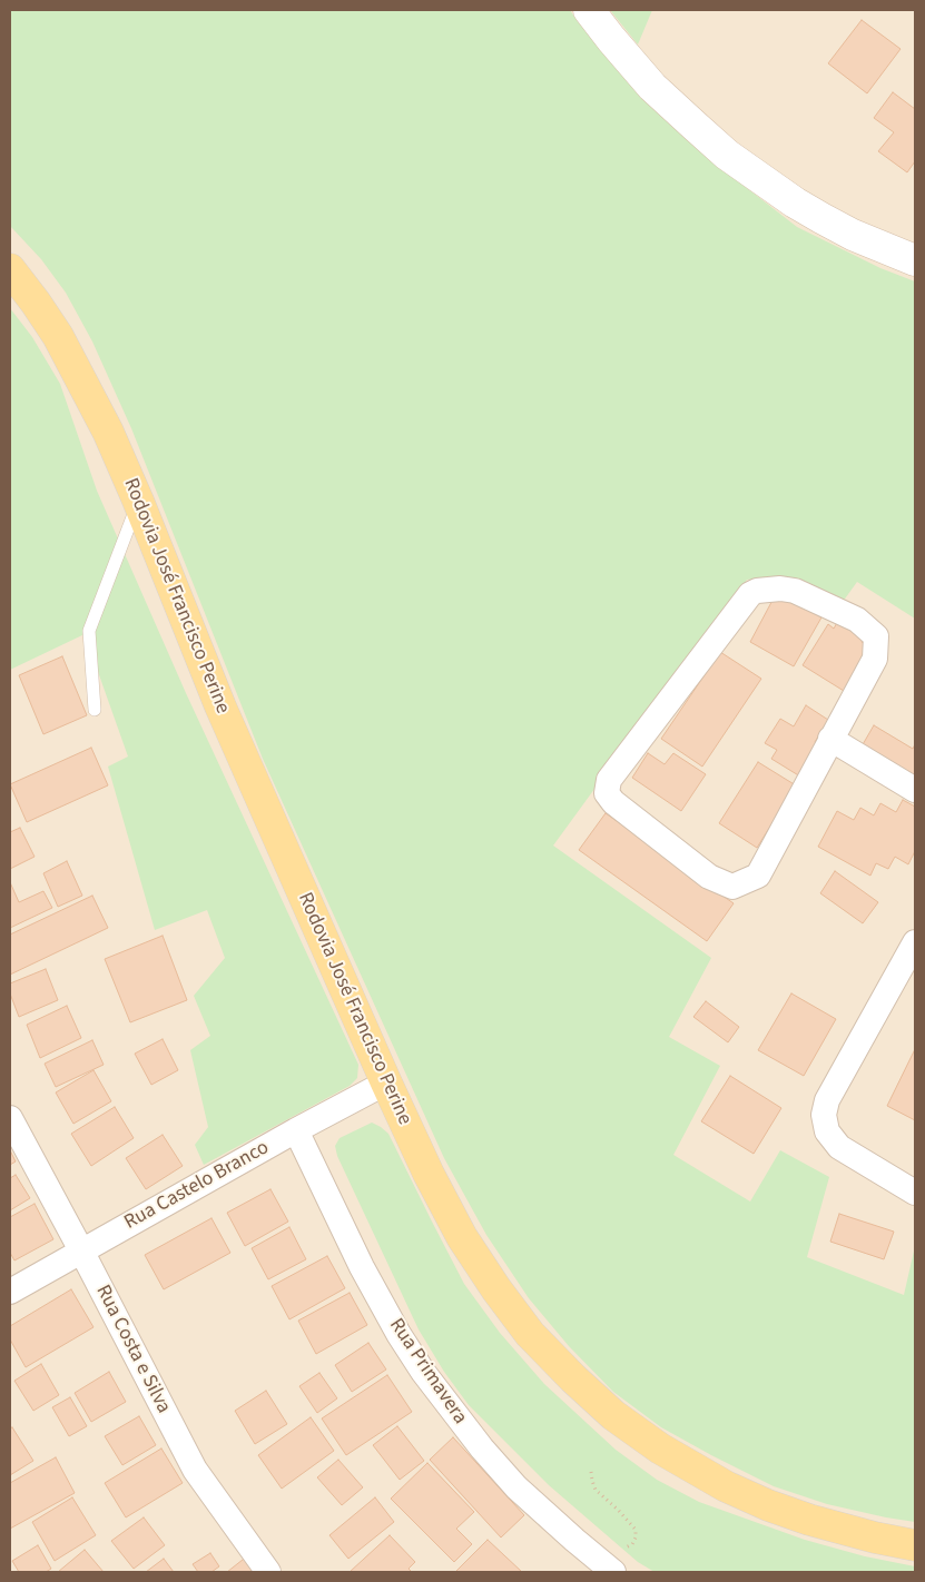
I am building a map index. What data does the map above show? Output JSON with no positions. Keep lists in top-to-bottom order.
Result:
{
  "streets": {
    "main road": ["Rodovia José Francisco Perine"],
    "street": ["Rua Castelo Branco", "Rua Costa e Silva", "Rua Primavera"]
  },
  "crossings": [
    ["Rodovia José Francisco Perine", "Rua Castelo Branco"],
    ["Rua Castelo Branco", "Rua Costa e Silva"],
    ["Rua Castelo Branco", "Rua Primavera"]
  ]
}
